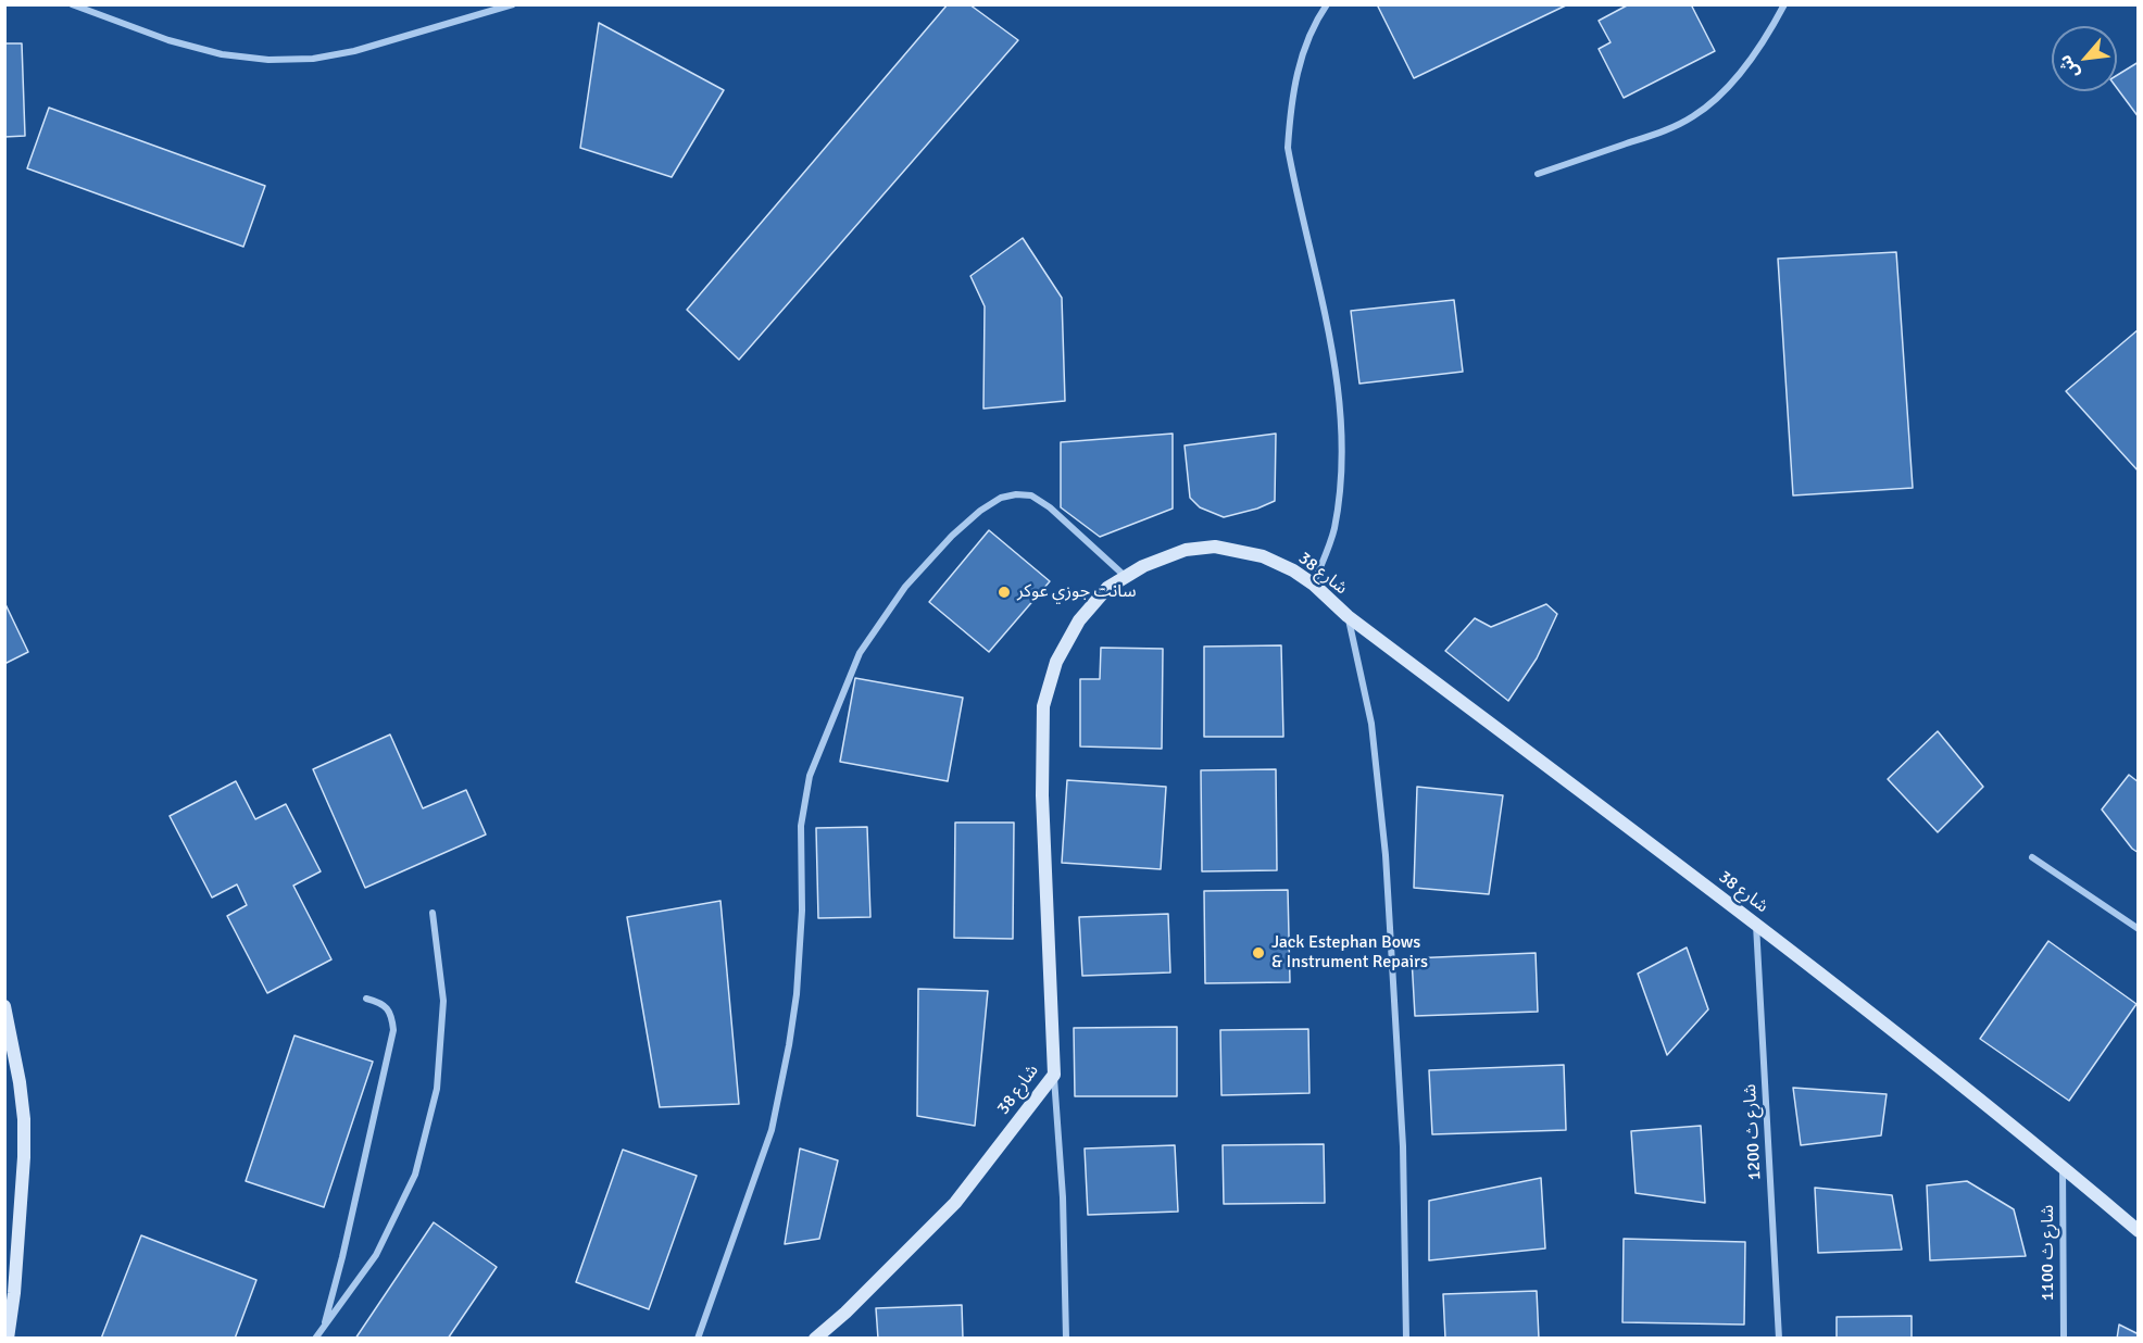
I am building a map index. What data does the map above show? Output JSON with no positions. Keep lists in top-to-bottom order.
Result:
{
  "streets": {
    "street": ["شارع 38", "شارع ث 1200", "شارع ث 1100"]
  },
  "crossings": [
    ["شارع 38", "شارع ث 1200"],
    ["شارع 38", "شارع ث 1100"]
  ],
  "places": ["سانت جوزي عوكر", "Jack Estephan Bows & Instrument Repairs"],
  "north": "bottom left"
}
